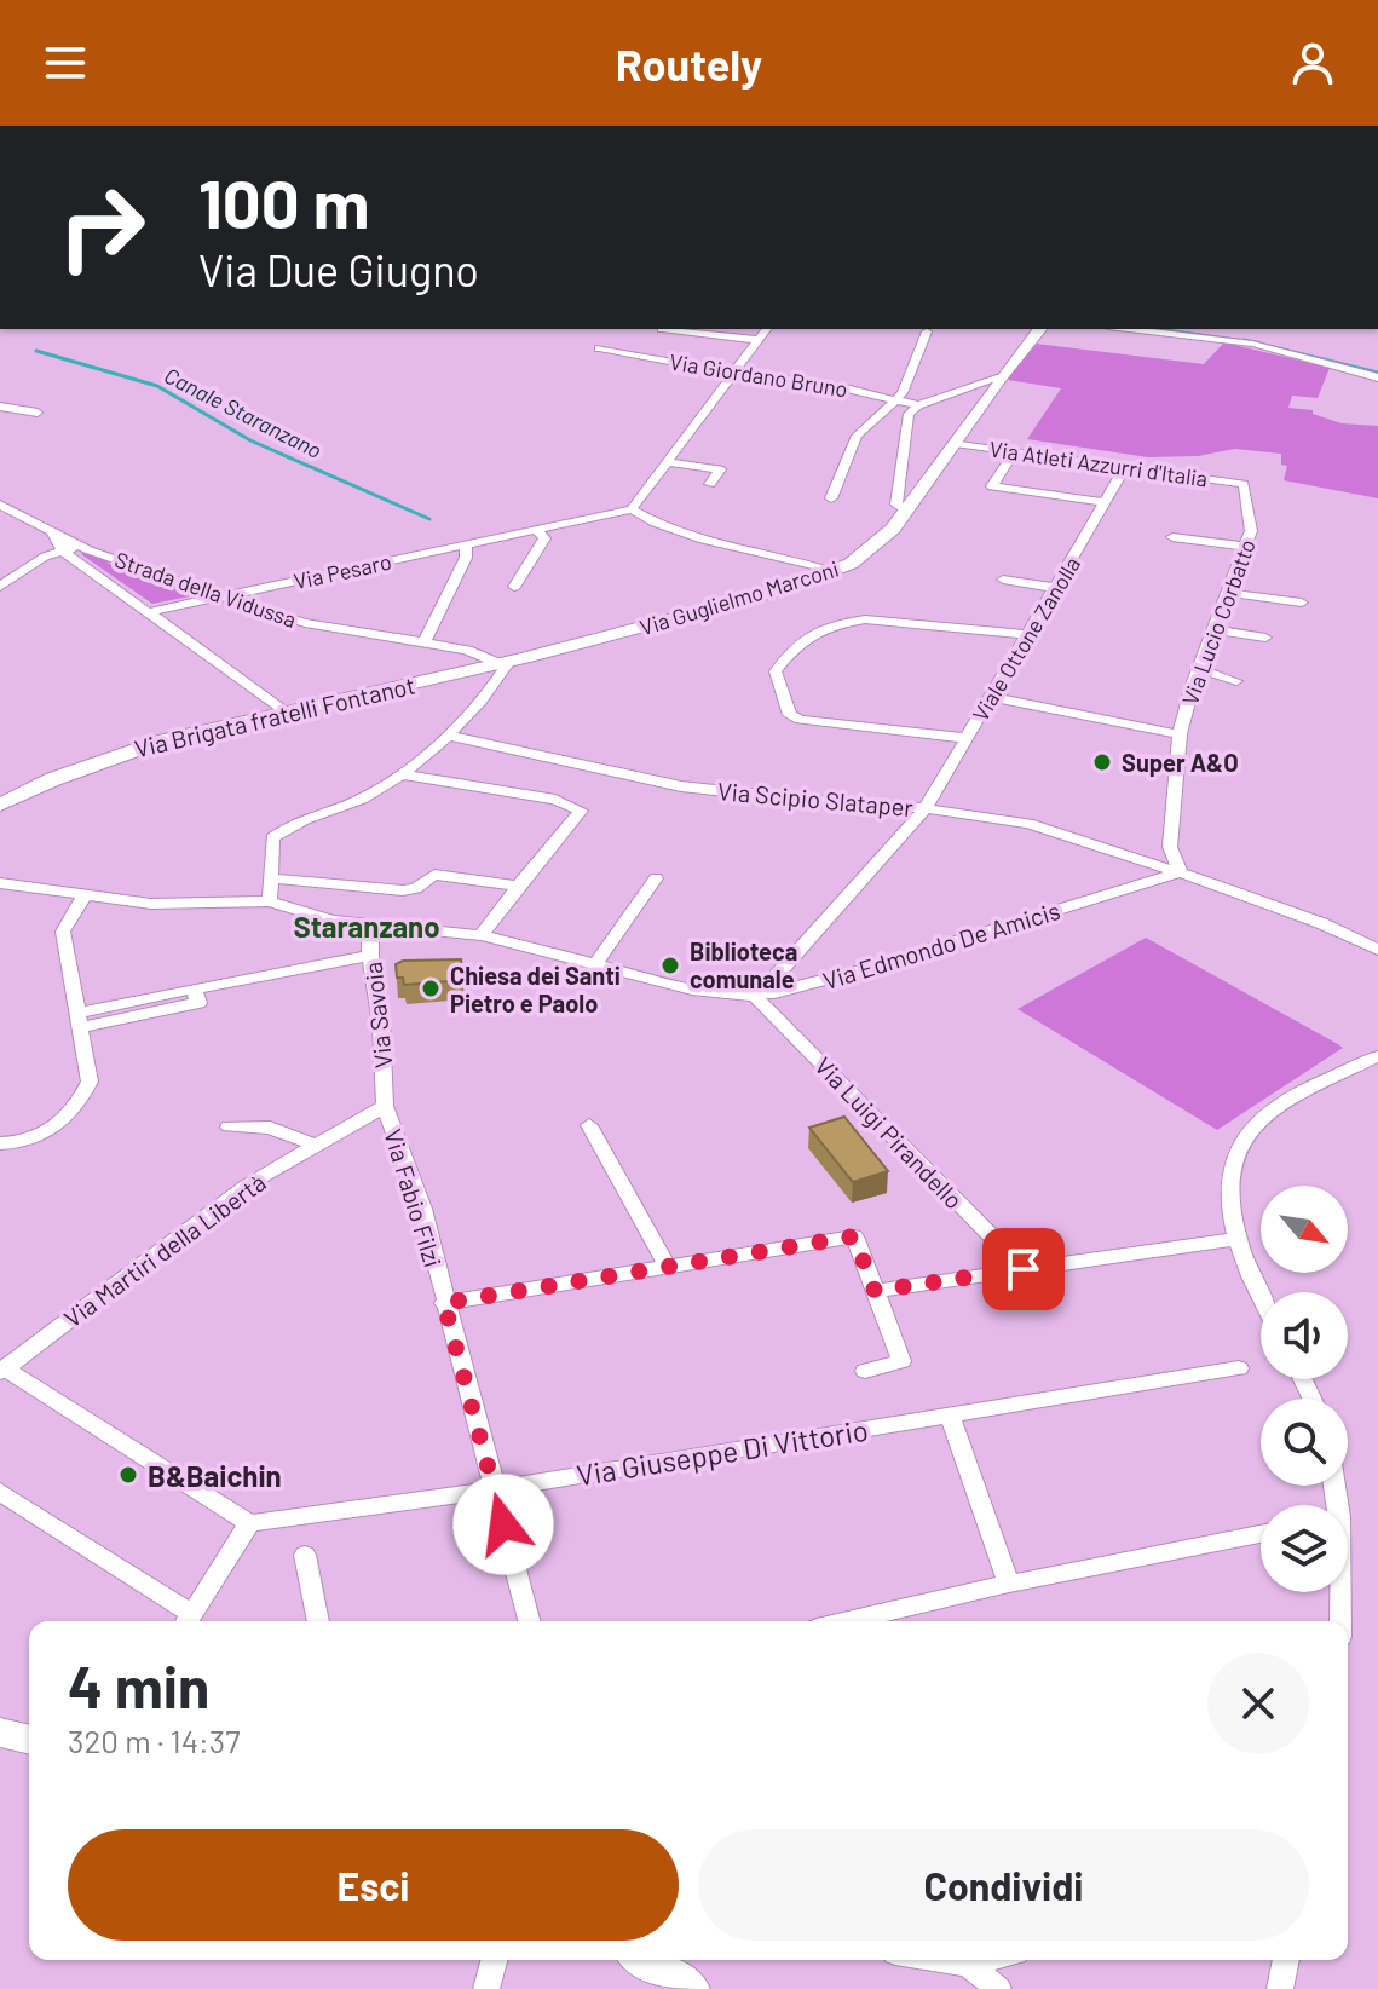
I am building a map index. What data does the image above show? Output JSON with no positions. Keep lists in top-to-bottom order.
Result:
{
  "streets": {
    "street": [
      "Via Giordano Bruno",
      "Via Atleti Azzurri d'Italia",
      "Via Pesaro",
      "Strada della Vidussa",
      "Via Guglielmo Marconi",
      "Via Lucio Corbatto",
      "Viale Ottone Zanolla",
      "Via Brigata fratelli Fontanot",
      "Via Scipio Slataper",
      "Via Edmondo De Amicis",
      "Via Savoia",
      "Via Luigi Pirandello",
      "Via Fabio Filzi",
      "Via Martiri della Libertà",
      "Via Giuseppe Di Vittorio"
    ]
  },
  "crossings": [
    ["Via Atleti Azzurri d'Italia", "Via Guglielmo Marconi"],
    ["Via Atleti Azzurri d'Italia", "Via Lucio Corbatto"],
    ["Via Atleti Azzurri d'Italia", "Viale Ottone Zanolla"],
    ["Via Pesaro", "Strada della Vidussa"],
    ["Strada della Vidussa", "Via Guglielmo Marconi"],
    ["Strada della Vidussa", "Via Brigata fratelli Fontanot"],
    ["Via Guglielmo Marconi", "Via Brigata fratelli Fontanot"],
    ["Via Lucio Corbatto", "Via Scipio Slataper"],
    ["Via Lucio Corbatto", "Via Edmondo De Amicis"],
    ["Viale Ottone Zanolla", "Via Scipio Slataper"],
    ["Viale Ottone Zanolla", "Via Edmondo De Amicis"],
    ["Via Scipio Slataper", "Via Edmondo De Amicis"],
    ["Via Edmondo De Amicis", "Via Savoia"],
    ["Via Edmondo De Amicis", "Via Luigi Pirandello"],
    ["Via Savoia", "Via Fabio Filzi"],
    ["Via Savoia", "Via Martiri della Libertà"],
    ["Via Fabio Filzi", "Via Martiri della Libertà"],
    ["Via Fabio Filzi", "Via Giuseppe Di Vittorio"]
  ],
  "districts": ["Staranzano"],
  "water": ["Canale Staranzano"],
  "places": [
    "Super A&O",
    "Biblioteca comunale",
    "Chiesa dei Santi Pietro e Paolo",
    "B&Baichin"
  ],
  "north": "bottom right",
  "page": {
    "header": "Routely",
    "turn": ["100 m", "Via Due Giugno"],
    "heading": ["4 min", "320 m · 14:37"],
    "buttons": ["Esci", "Condividi"]
  }
}
